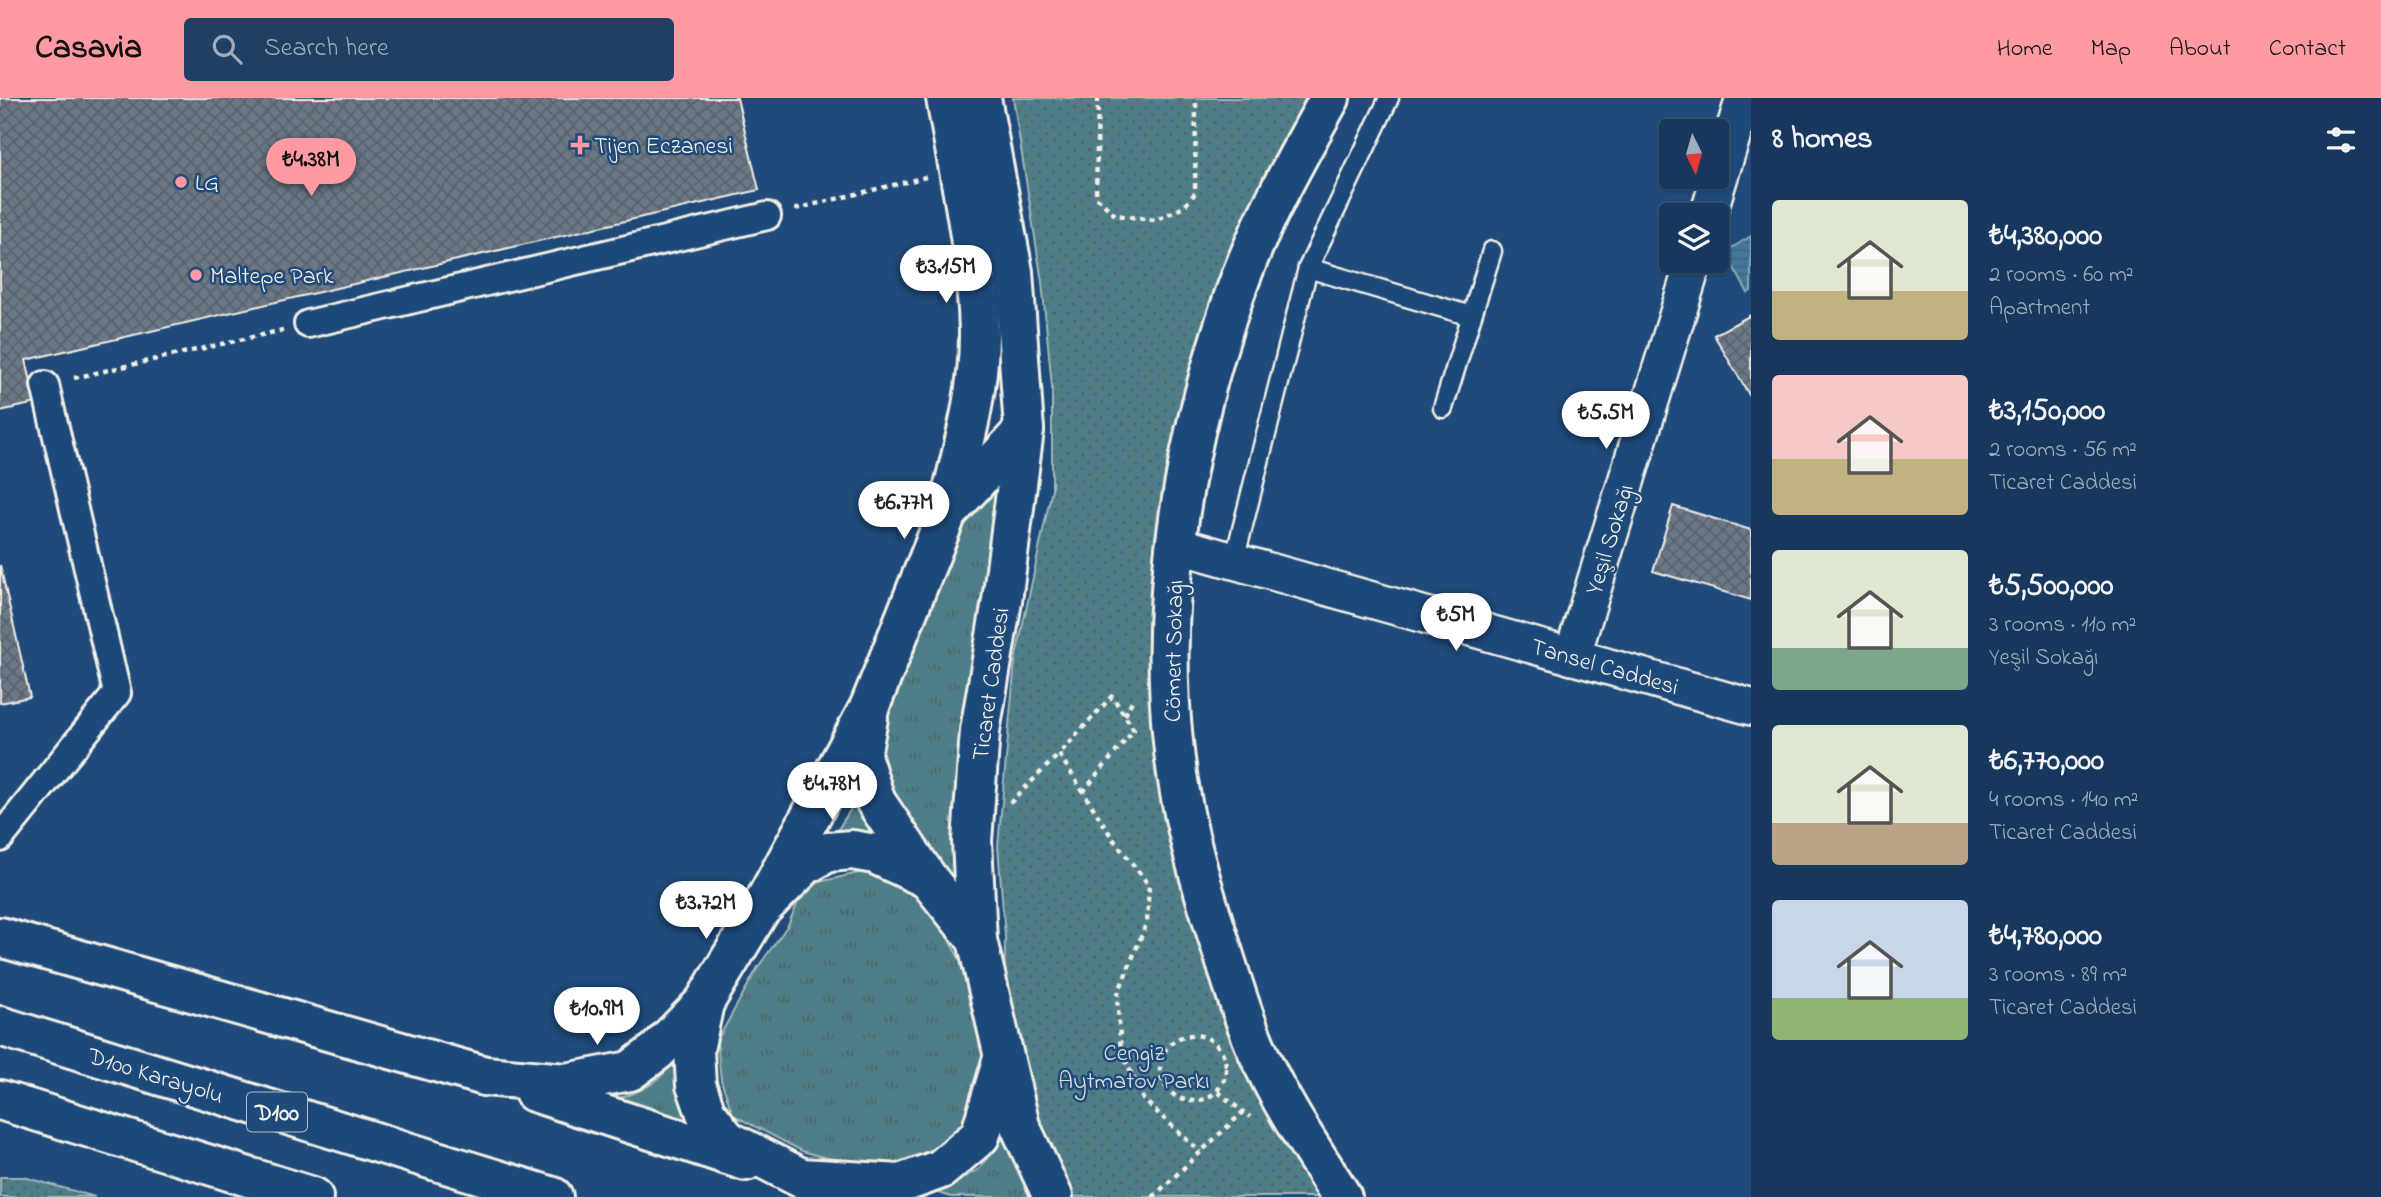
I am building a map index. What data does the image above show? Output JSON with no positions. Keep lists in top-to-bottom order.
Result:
{
  "streets": {
    "main road": [
      "Cömert Sokağı",
      "Ticaret Caddesi",
      "D100 Karayolu",
      "D100"
    ],
    "street": ["Yeşil Sokağı", "Tansel Caddesi"]
  },
  "crossings": [
    ["Yeşil Sokağı", "Tansel Caddesi"],
    ["Cömert Sokağı", "Tansel Caddesi"]
  ],
  "parks": ["Cengiz Aytmatov Parkı"],
  "places": {
    "health": ["Tijen Eczanesi"],
    "other": ["LG", "Maltepe Park"]
  },
  "north": "bottom",
  "page": {
    "header": "Casavia",
    "search": "Search here",
    "nav": [
      "Home",
      "Map",
      "About",
      "Contact"
    ],
    "heading": "8 homes",
    "price": [
      "₺4.38M",
      "₺3.15M",
      "₺5.5M",
      "₺6.77M",
      "₺5M",
      "₺4.78M",
      "₺3.72M",
      "₺10.9M"
    ],
    "list": [
      {
        "name": "₺4,380,000",
        "note": "2 rooms · 60 m² · Apartment"
      },
      {
        "name": "₺3,150,000",
        "note": "2 rooms · 56 m² · Ticaret Caddesi"
      },
      {
        "name": "₺5,500,000",
        "note": "3 rooms · 110 m² · Yeşil Sokağı"
      },
      {
        "name": "₺6,770,000",
        "note": "4 rooms · 140 m² · Ticaret Caddesi"
      },
      {
        "name": "₺4,780,000",
        "note": "3 rooms · 89 m² · Ticaret Caddesi"
      }
    ]
  }
}
